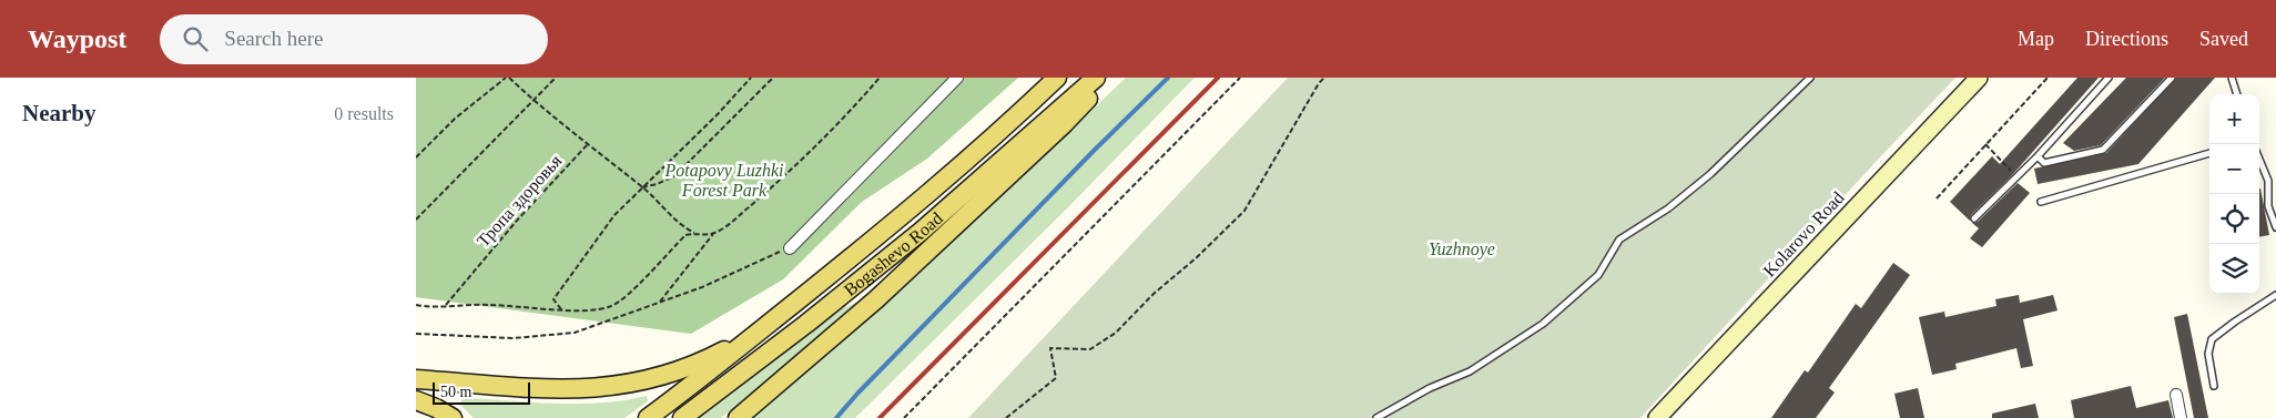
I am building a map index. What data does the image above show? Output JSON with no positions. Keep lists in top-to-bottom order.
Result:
{
  "streets": {
    "main road": ["Kolarovo Road", "Bogashevo Road"],
    "path": ["Тропа здоровья"]
  },
  "parks": ["Potapovy Luzhki Forest Park", "Yuzhnoye"],
  "scale_bar": "50 m",
  "page": {
    "header": "Waypost",
    "search": "Search here",
    "nav": ["Map", "Directions", "Saved"],
    "heading": ["Nearby", "0 results"],
    "map_buttons": ["+", "−"],
    "scale": "50 m"
  }
}
